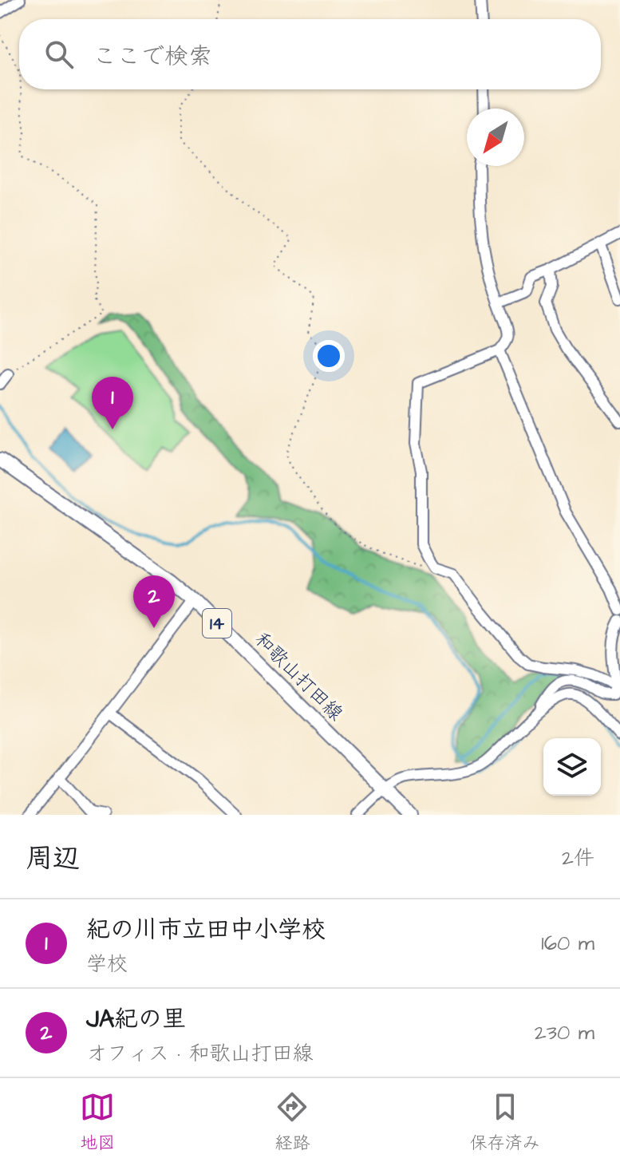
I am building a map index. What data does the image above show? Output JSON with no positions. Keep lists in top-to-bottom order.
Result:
{
  "streets": {
    "main road": ["14", "和歌山打田線"]
  },
  "north": "bottom left",
  "page": {
    "search": "ここで検索",
    "pins": ["1", "2"],
    "heading": ["周辺", "2件"],
    "list": [
      {
        "mark": "1",
        "name": "紀の川市立田中小学校",
        "note": "学校",
        "value": "160 m"
      },
      {
        "mark": "2",
        "name": "JA紀の里",
        "note": "オフィス · 和歌山打田線",
        "value": "230 m"
      }
    ],
    "nav": ["地図", "経路", "保存済み"]
  }
}
